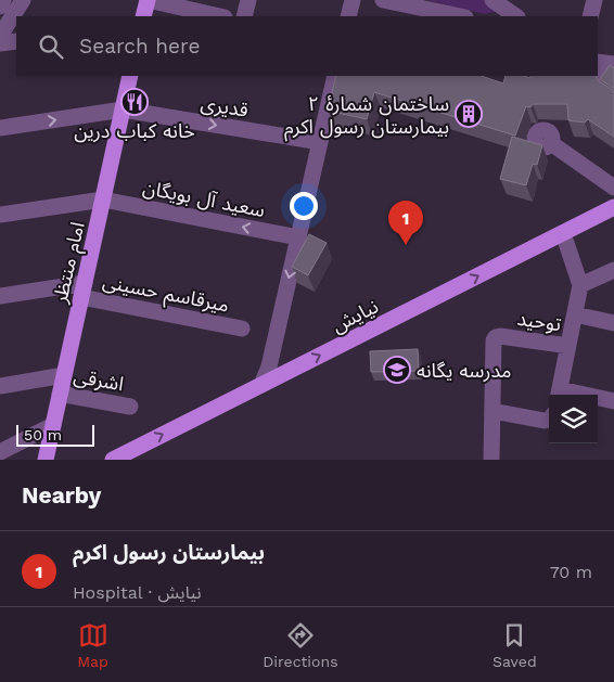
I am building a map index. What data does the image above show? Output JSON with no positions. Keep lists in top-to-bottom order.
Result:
{
  "streets": {
    "main road": ["امام منتظر", "نیایش"],
    "street": [
      "قدیری",
      "سعید آل بویگان",
      "میرقاسم حسینی",
      "توحید",
      "اشرقی"
    ]
  },
  "crossings": [
    ["قدیری", "امام منتظر"],
    ["سعید آل بویگان", "امام منتظر"],
    ["امام منتظر", "میرقاسم حسینی"],
    ["امام منتظر", "اشرقی"]
  ],
  "one_way": ["قدیری", "سعید آل بویگان", "نیایش"],
  "places": {
    "restaurant": ["خانه کباب درین"],
    "building": ["ساختمان شمارهٔ ۲ بیمارستان رسول اکرم"],
    "school or university": ["مدرسه یگانه"]
  },
  "scale_bar": "50 m",
  "page": {
    "search": "Search here",
    "pins": "1",
    "scale": "50 m",
    "heading": "Nearby",
    "list": [
      {
        "mark": "1",
        "name": "بیمارستان رسول اکرم",
        "note": "Hospital · نیایش",
        "value": "70 m"
      }
    ],
    "nav": ["Map", "Directions", "Saved"]
  }
}
